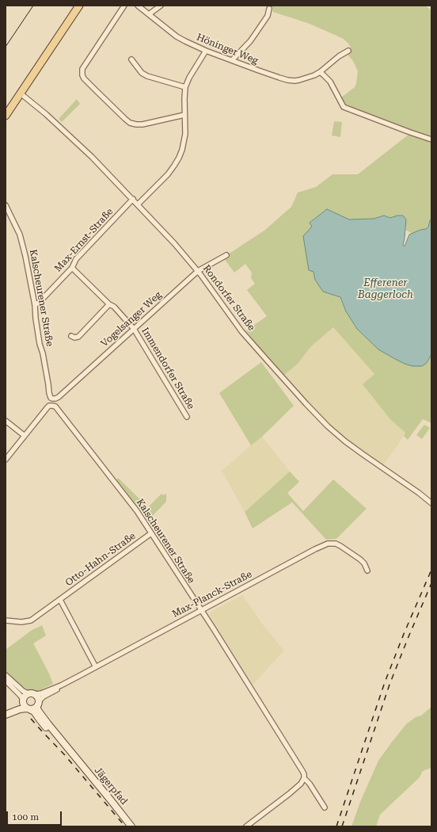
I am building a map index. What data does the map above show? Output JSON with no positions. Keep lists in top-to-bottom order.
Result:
{
  "streets": {
    "main road": ["Jägerpfad"],
    "street": [
      "Höninger Weg",
      "Max-Ernst-Straße",
      "Kalscheurener Straße",
      "Rondorfer Straße",
      "Vogelsanger Weg",
      "Immendorfer Straße",
      "Otto-Hahn-Straße",
      "Max-Planck-Straße"
    ]
  },
  "crossings": [
    ["Max-Ernst-Straße", "Kalscheurener Straße"],
    ["Max-Ernst-Straße", "Rondorfer Straße"],
    ["Max-Ernst-Straße", "Immendorfer Straße"],
    ["Kalscheurener Straße", "Vogelsanger Weg"],
    ["Kalscheurener Straße", "Otto-Hahn-Straße"],
    ["Kalscheurener Straße", "Max-Planck-Straße"],
    ["Rondorfer Straße", "Vogelsanger Weg"],
    ["Vogelsanger Weg", "Immendorfer Straße"],
    ["Max-Planck-Straße", "Jägerpfad"]
  ],
  "water": ["Efferener Baggerloch"],
  "scale_bar": "100 m"
}
